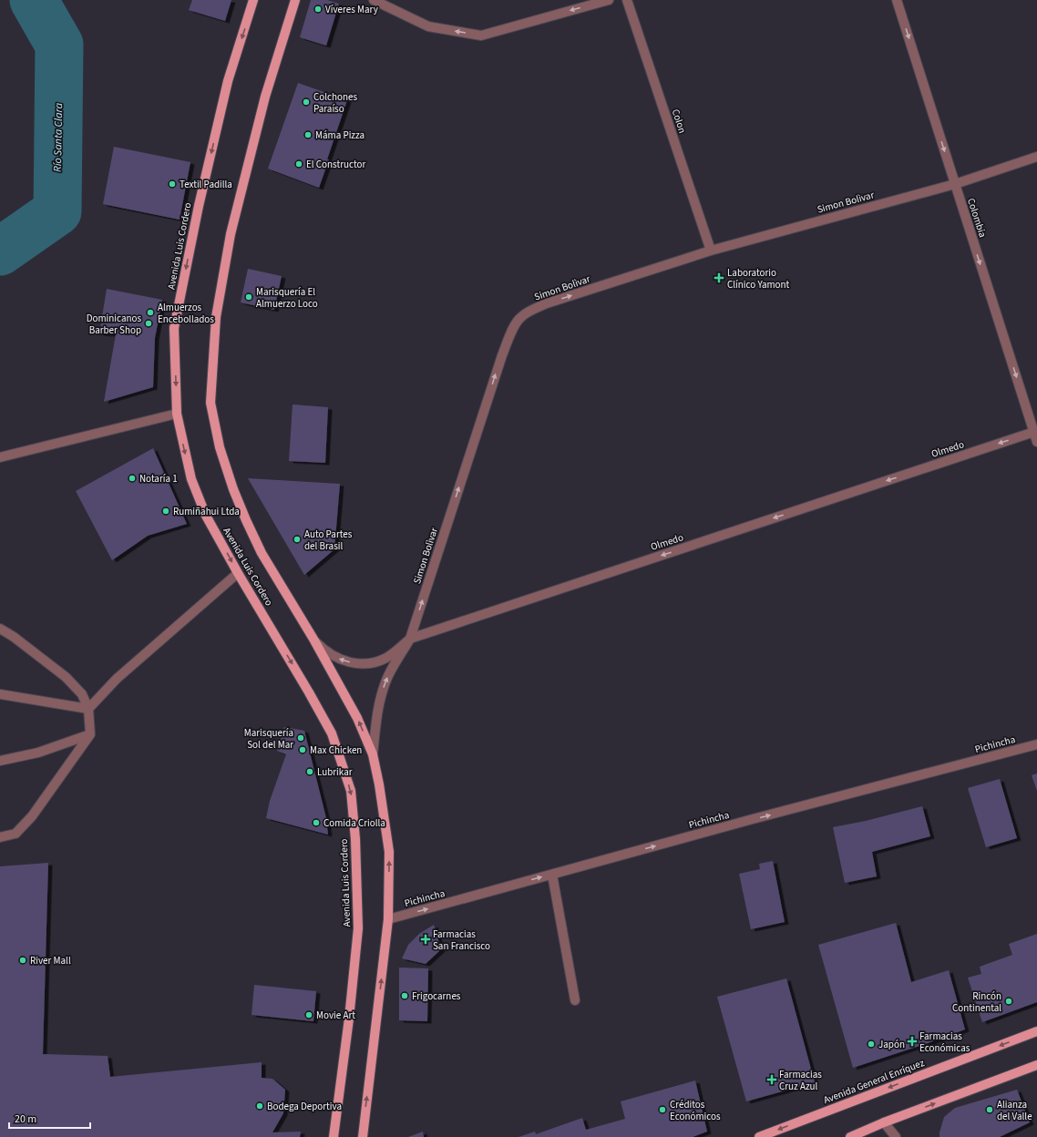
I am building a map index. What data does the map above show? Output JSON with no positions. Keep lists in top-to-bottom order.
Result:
{
  "streets": {
    "main road": ["Avenida Luis Cordero", "Avenida General Enríquez"],
    "street": [
      "Colon",
      "Simon Bolìvar",
      "Colombia",
      "Olmedo",
      "Pichincha"
    ]
  },
  "crossings": [
    ["Colon", "Simon Bolìvar"],
    ["Simon Bolìvar", "Colombia"],
    ["Simon Bolìvar", "Avenida Luis Cordero"],
    ["Simon Bolìvar", "Olmedo"],
    ["Colombia", "Olmedo"],
    ["Avenida Luis Cordero", "Olmedo"],
    ["Avenida Luis Cordero", "Pichincha"]
  ],
  "one_way": [
    "Simon Bolìvar",
    "Colombia",
    "Olmedo",
    "Pichincha"
  ],
  "water": ["Río Santa Clara"],
  "places": {
    "other": [
      "Víveres Mary",
      "Colchones Paraíso",
      "Máma Pizza",
      "El Constructor",
      "Textil Padilla",
      "Marisquería El Almuerzo Loco",
      "Almuerzos Encebollados",
      "Dominicanos Barber Shop",
      "Notaría 1",
      "Rumiñahui Ltda",
      "Auto Partes del Brasil",
      "Marisquería Sol del Mar",
      "Max Chicken",
      "Lubrikar",
      "Comida Criolla",
      "River Mall",
      "Frigocarnes",
      "Rincón Continental",
      "Movie Art",
      "Japón",
      "Bodega Deportiva",
      "Créditos Económicos",
      "Alianza del Valle"
    ],
    "health": [
      "Laboratorio Clínico Yamont",
      "Farmacias San Francisco",
      "Farmacias Económicas",
      "Farmacias Cruz Azul"
    ]
  },
  "scale_bar": "20 m"
}
